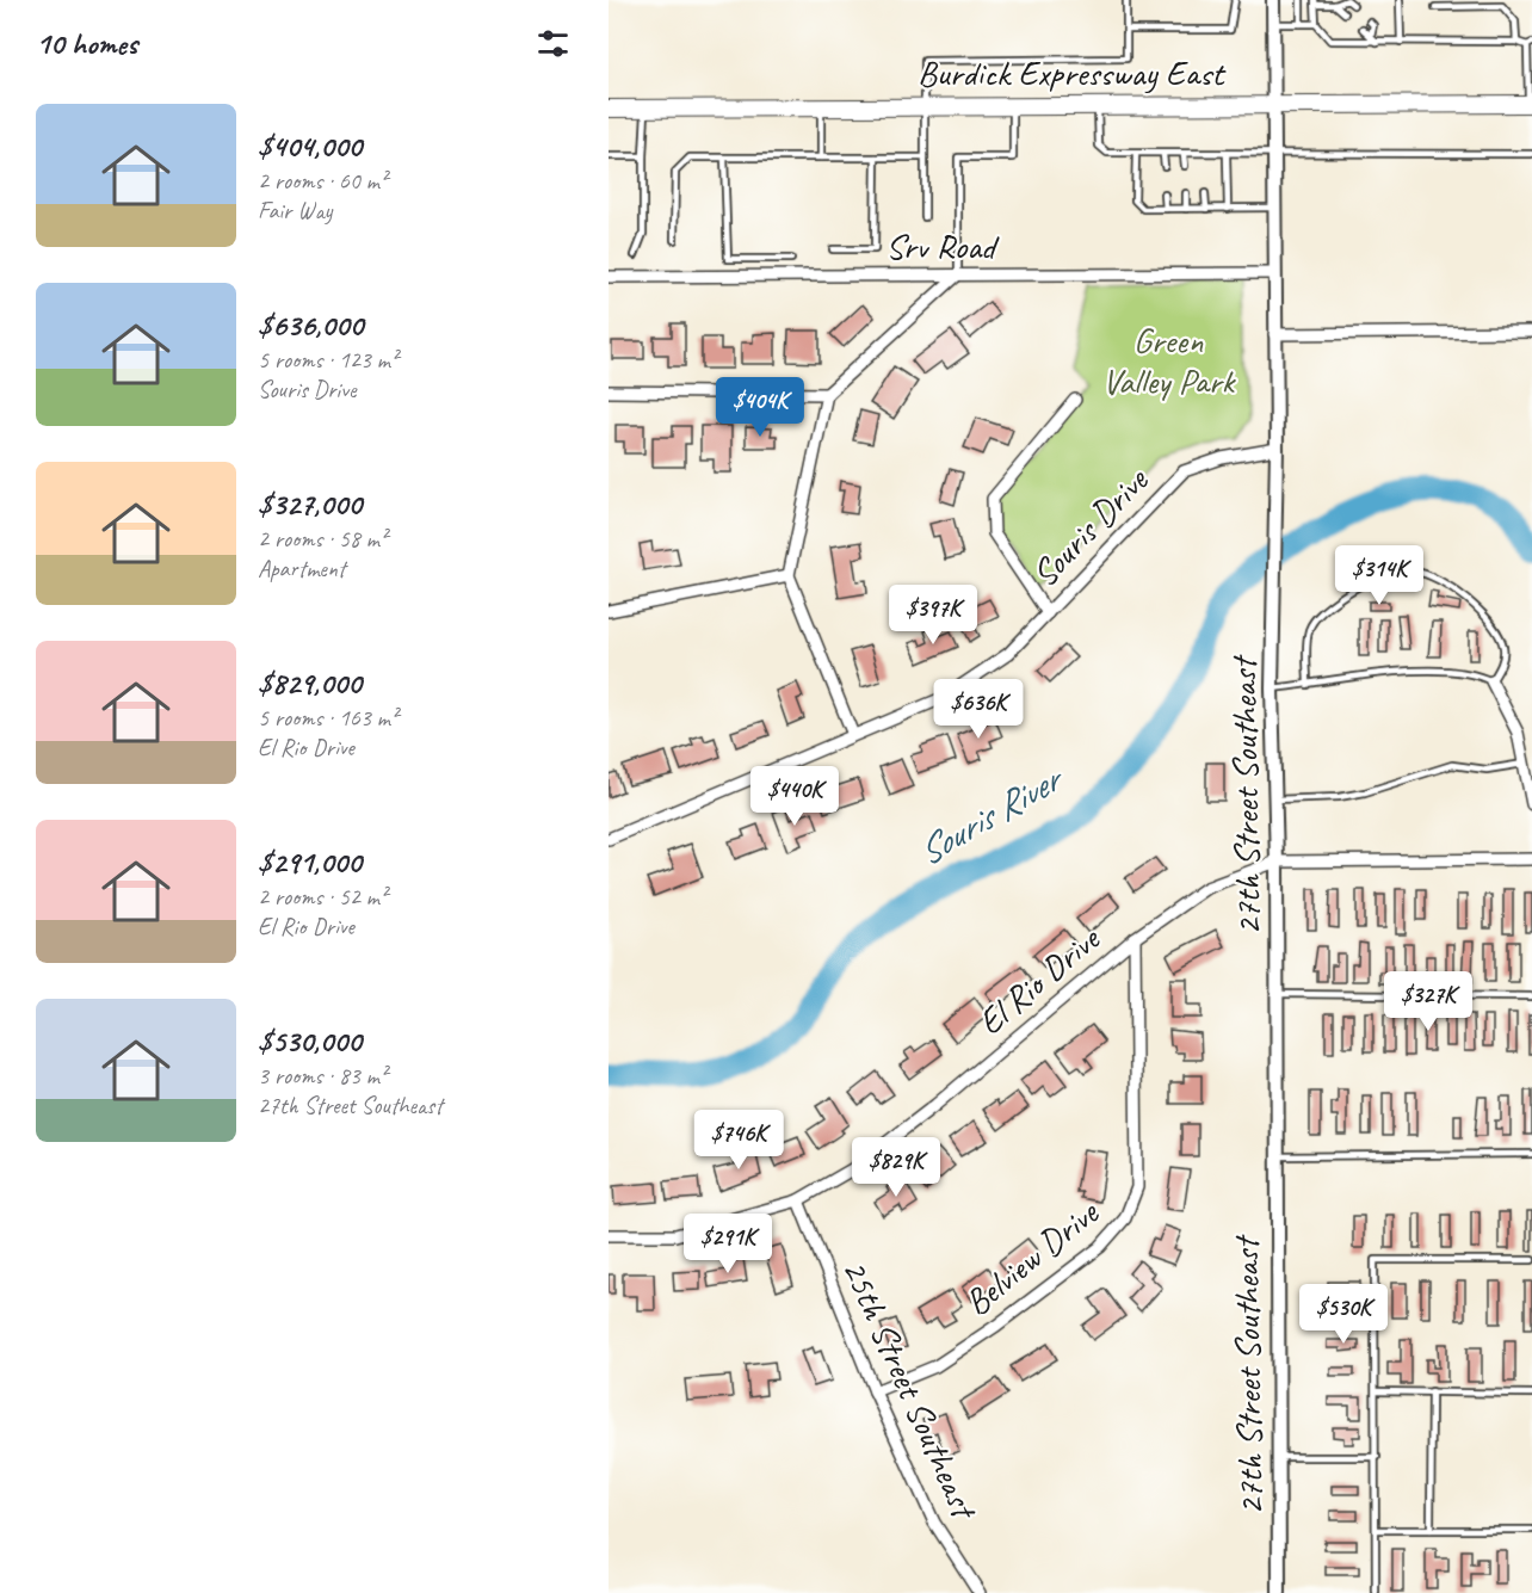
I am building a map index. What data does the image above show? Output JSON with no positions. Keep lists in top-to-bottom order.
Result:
{
  "streets": {
    "main road": ["Burdick Expressway East"],
    "street": [
      "Srv Road",
      "Souris Drive",
      "27th Street Southeast",
      "El Rio Drive",
      "Belview Drive",
      "25th Street Southeast"
    ]
  },
  "crossings": [
    ["Burdick Expressway East", "27th Street Southeast"],
    ["Srv Road", "27th Street Southeast"],
    ["Souris Drive", "27th Street Southeast"],
    ["27th Street Southeast", "El Rio Drive"],
    ["El Rio Drive", "Belview Drive"],
    ["El Rio Drive", "25th Street Southeast"],
    ["Belview Drive", "25th Street Southeast"]
  ],
  "water": ["Souris River"],
  "parks": ["Green Valley Park"],
  "page": {
    "heading": "10 homes",
    "list": [
      {
        "name": "$404,000",
        "note": "2 rooms · 60 m² · Fair Way"
      },
      {
        "name": "$636,000",
        "note": "5 rooms · 123 m² · Souris Drive"
      },
      {
        "name": "$327,000",
        "note": "2 rooms · 58 m² · Apartment"
      },
      {
        "name": "$829,000",
        "note": "5 rooms · 163 m² · El Rio Drive"
      },
      {
        "name": "$291,000",
        "note": "2 rooms · 52 m² · El Rio Drive"
      },
      {
        "name": "$530,000",
        "note": "3 rooms · 83 m² · 27th Street Southeast"
      }
    ],
    "price": [
      "$404K",
      "$314K",
      "$397K",
      "$636K",
      "$440K",
      "$327K",
      "$746K",
      "$829K",
      "$291K",
      "$530K"
    ]
  }
}
